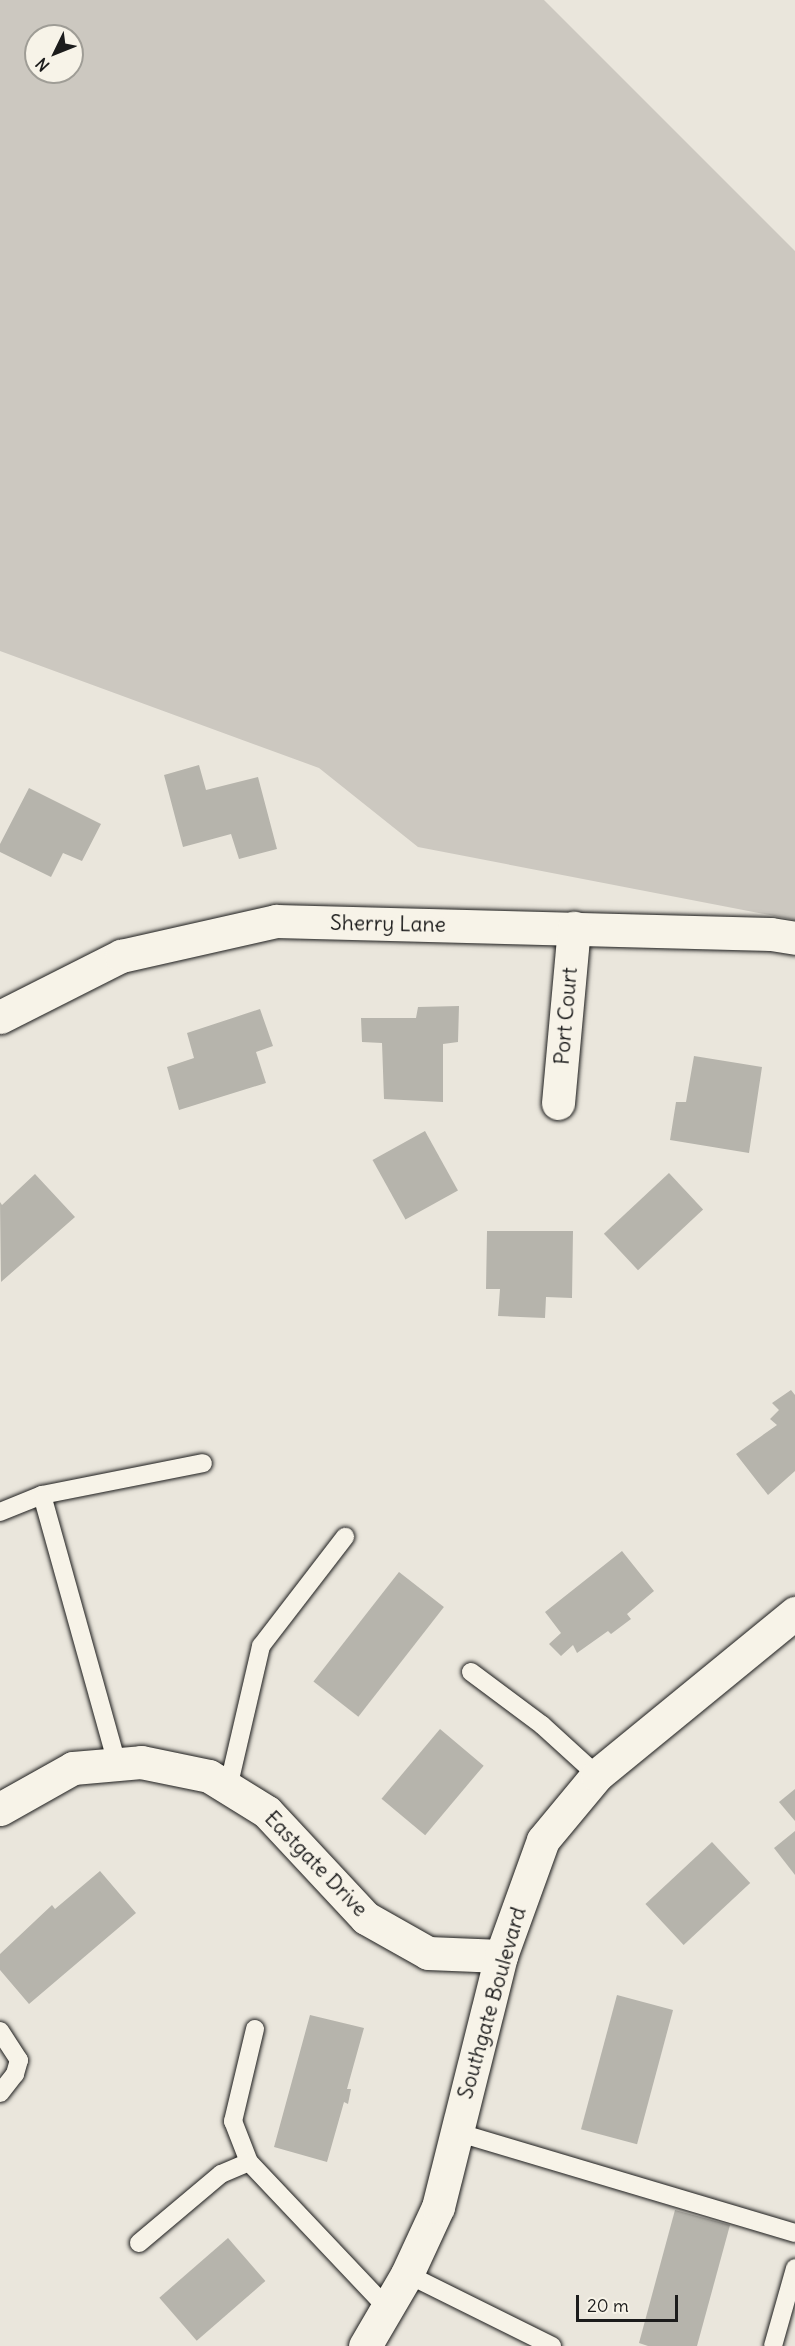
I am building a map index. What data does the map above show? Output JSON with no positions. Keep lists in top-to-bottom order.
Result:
{
  "streets": {
    "street": [
      "Sherry Lane",
      "Port Court",
      "Eastgate Drive",
      "Southgate Boulevard"
    ]
  },
  "crossings": [
    ["Sherry Lane", "Port Court"],
    ["Eastgate Drive", "Southgate Boulevard"]
  ],
  "scale_bar": "20 m",
  "north": "bottom left"
}
